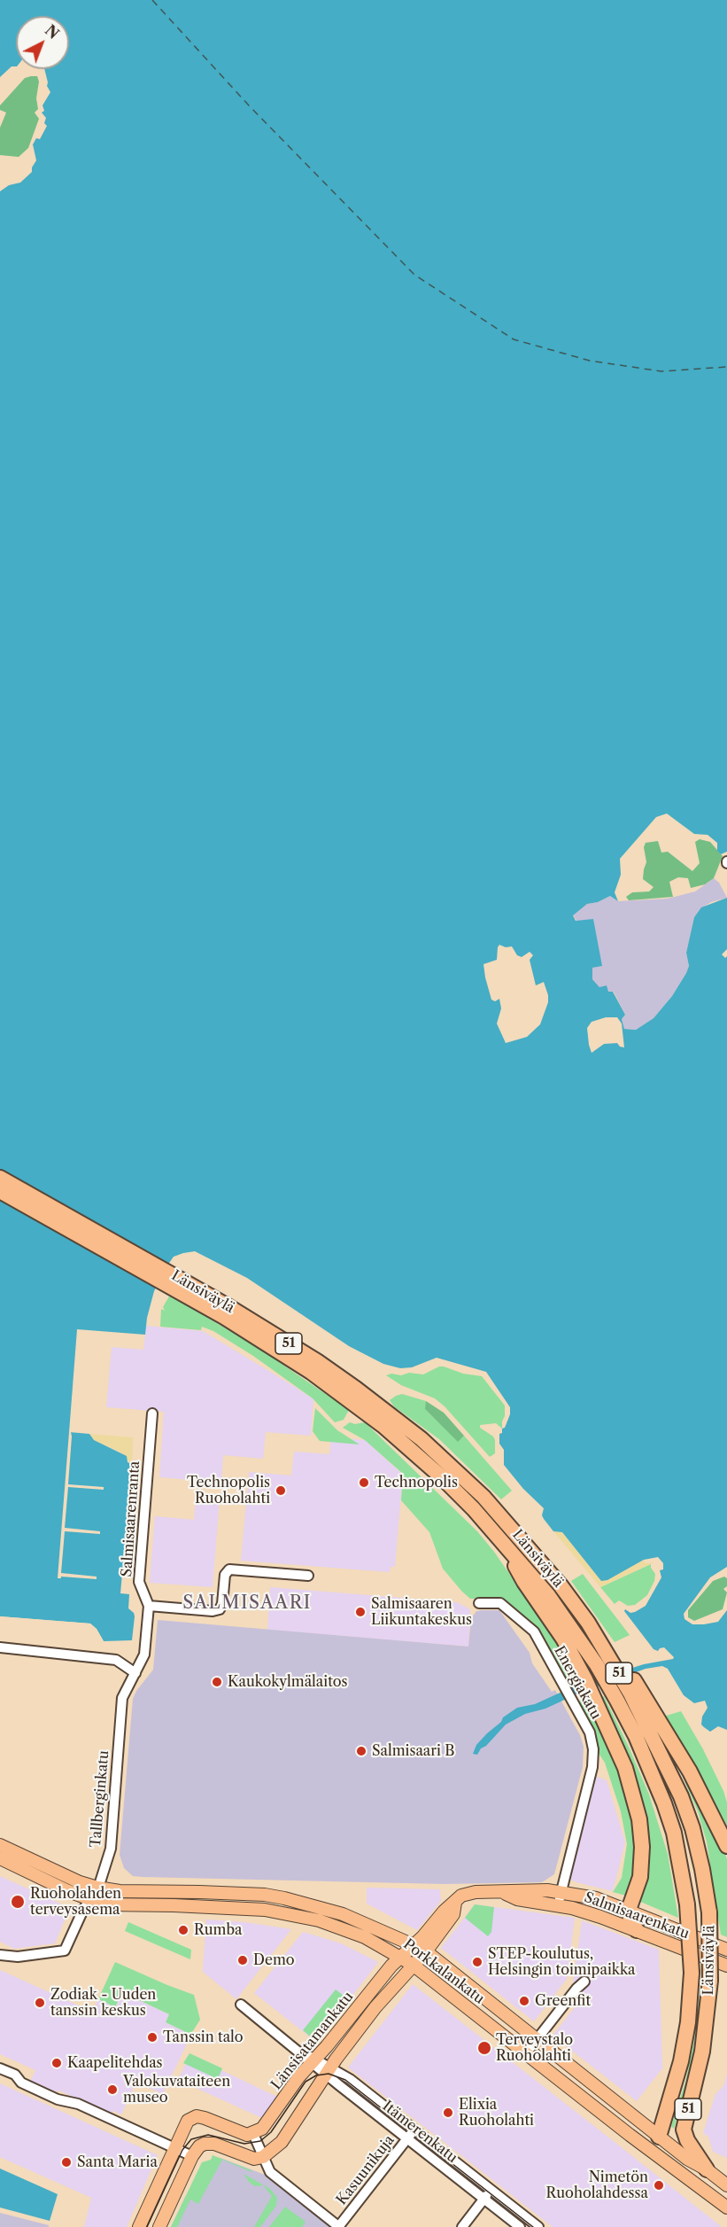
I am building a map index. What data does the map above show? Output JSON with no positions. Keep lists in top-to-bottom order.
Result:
{
  "streets": {
    "highway": ["Länsiväylä", "51"],
    "main road": ["Salmisaarenkatu", "Porkkalankatu", "Länsisatamankatu"],
    "street": [
      "Salmisaarenranta",
      "Energiakatu",
      "Tallberginkatu",
      "Itämerenkatu",
      "Kasuunikuja"
    ]
  },
  "crossings": [
    ["Länsiväylä", "Porkkalankatu"],
    ["Salmisaarenranta", "Tallberginkatu"],
    ["Energiakatu", "Salmisaarenkatu"],
    ["Tallberginkatu", "Porkkalankatu"],
    ["Salmisaarenkatu", "Porkkalankatu"],
    ["Salmisaarenkatu", "Länsisatamankatu"],
    ["Porkkalankatu", "Länsisatamankatu"],
    ["Länsisatamankatu", "Itämerenkatu"],
    ["Itämerenkatu", "Kasuunikuja"]
  ],
  "districts": ["SALMISAARI"],
  "places": [
    "Technopolis",
    "Technopolis Ruoholahti",
    "Salmisaaren Liikuntakeskus",
    "Kaukokylmälaitos",
    "Salmisaari B",
    "Ruoholahden terveysasema",
    "Rumba",
    "Demo",
    "STEP-koulutus, Helsingin toimipaikka",
    "Greenfit",
    "Zodiak - Uuden tanssin keskus",
    "Tanssin talo",
    "Terveystalo Ruoholahti",
    "Kaapelitehdas",
    "Valokuvataiteen museo",
    "Elixia Ruoholahti",
    "Santa Maria",
    "Nimetön Ruoholahdessa"
  ],
  "north": "top right"
}
